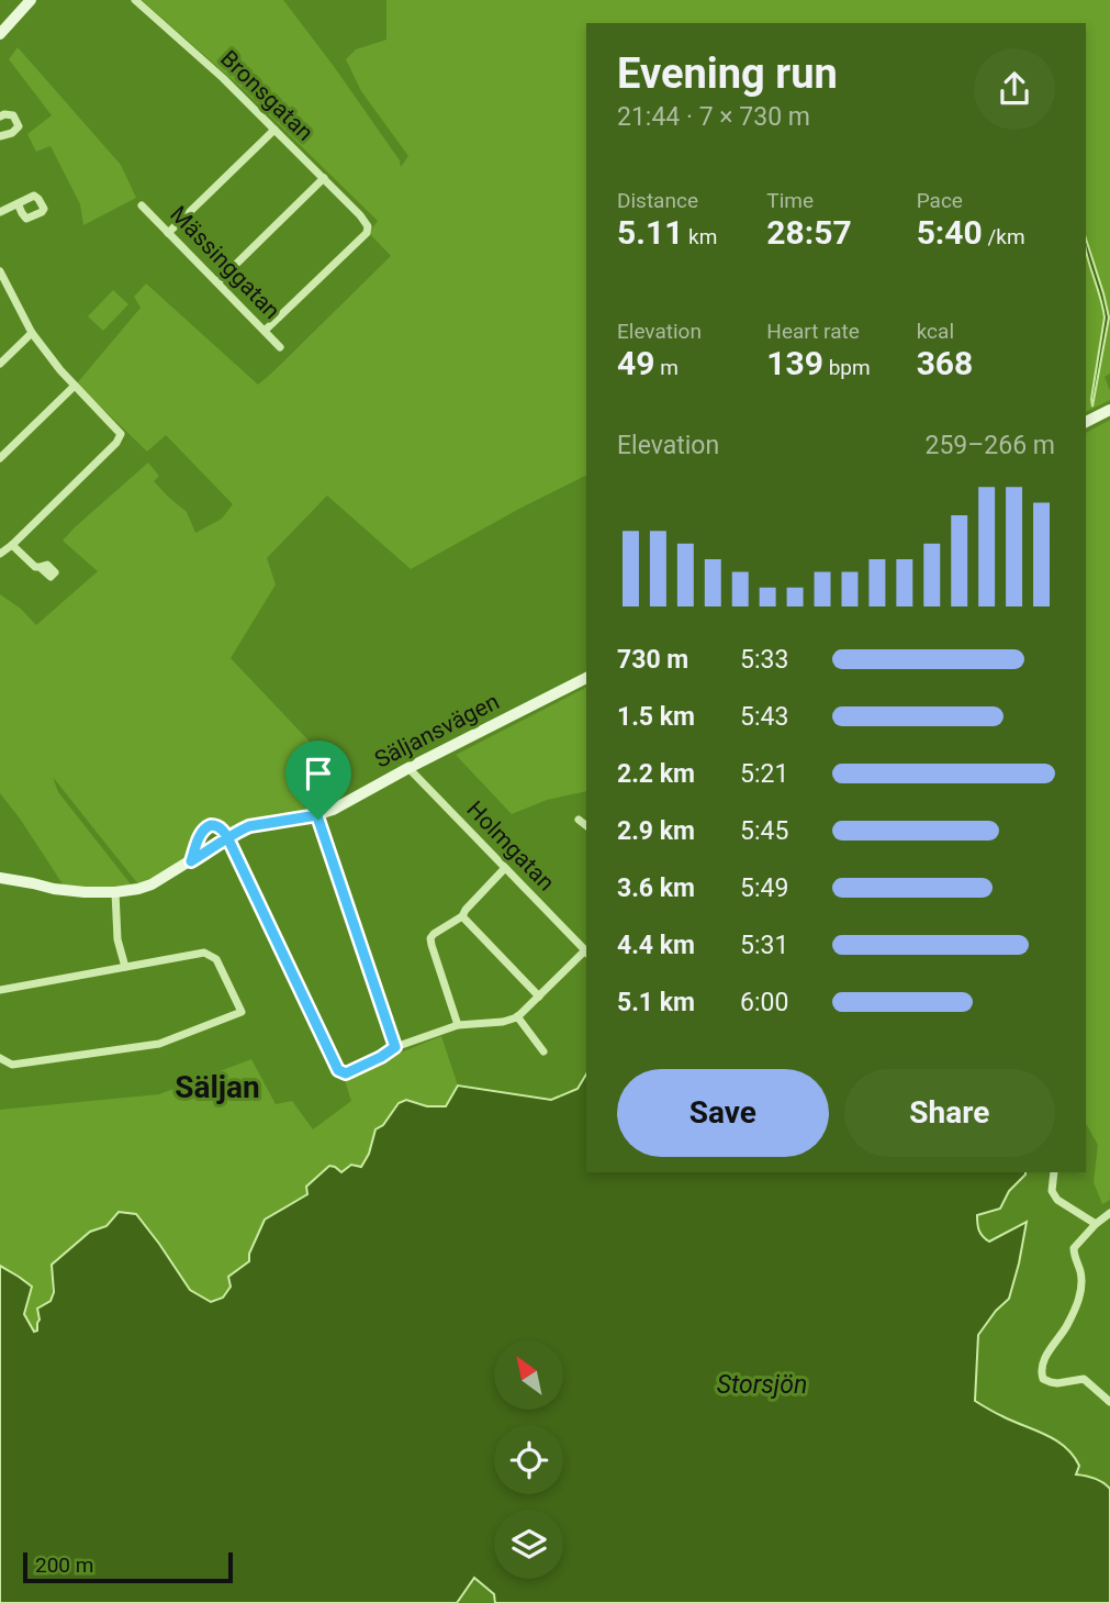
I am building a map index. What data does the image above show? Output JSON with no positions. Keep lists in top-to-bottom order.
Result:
{
  "streets": {
    "street": [
      "Bronsgatan",
      "Mässinggatan",
      "Säljansvägen",
      "Holmgatan"
    ]
  },
  "crossings": [
    ["Bronsgatan", "Mässinggatan"],
    ["Säljansvägen", "Holmgatan"]
  ],
  "districts": ["Säljan"],
  "water": ["Storsjön"],
  "scale_bar": "200 m",
  "north": "top left",
  "page": {
    "heading": ["Evening run", "21:44 · 7 × 730 m"],
    "stats": [
      ["Distance", "5.11 km"],
      ["Time", "28:57"],
      ["Pace", "5:40 /km"],
      ["Elevation", "49 m"],
      ["Heart rate", "139 bpm"],
      ["kcal", "368"]
    ],
    "chart": ["Elevation", "259–266 m"],
    "list": [
      {
        "name": "730 m",
        "note": "5:33"
      },
      {
        "name": "1.5 km",
        "note": "5:43"
      },
      {
        "name": "2.2 km",
        "note": "5:21"
      },
      {
        "name": "2.9 km",
        "note": "5:45"
      },
      {
        "name": "3.6 km",
        "note": "5:49"
      },
      {
        "name": "4.4 km",
        "note": "5:31"
      },
      {
        "name": "5.1 km",
        "note": "6:00"
      }
    ],
    "buttons": ["Save", "Share"],
    "scale": "200 m"
  }
}
